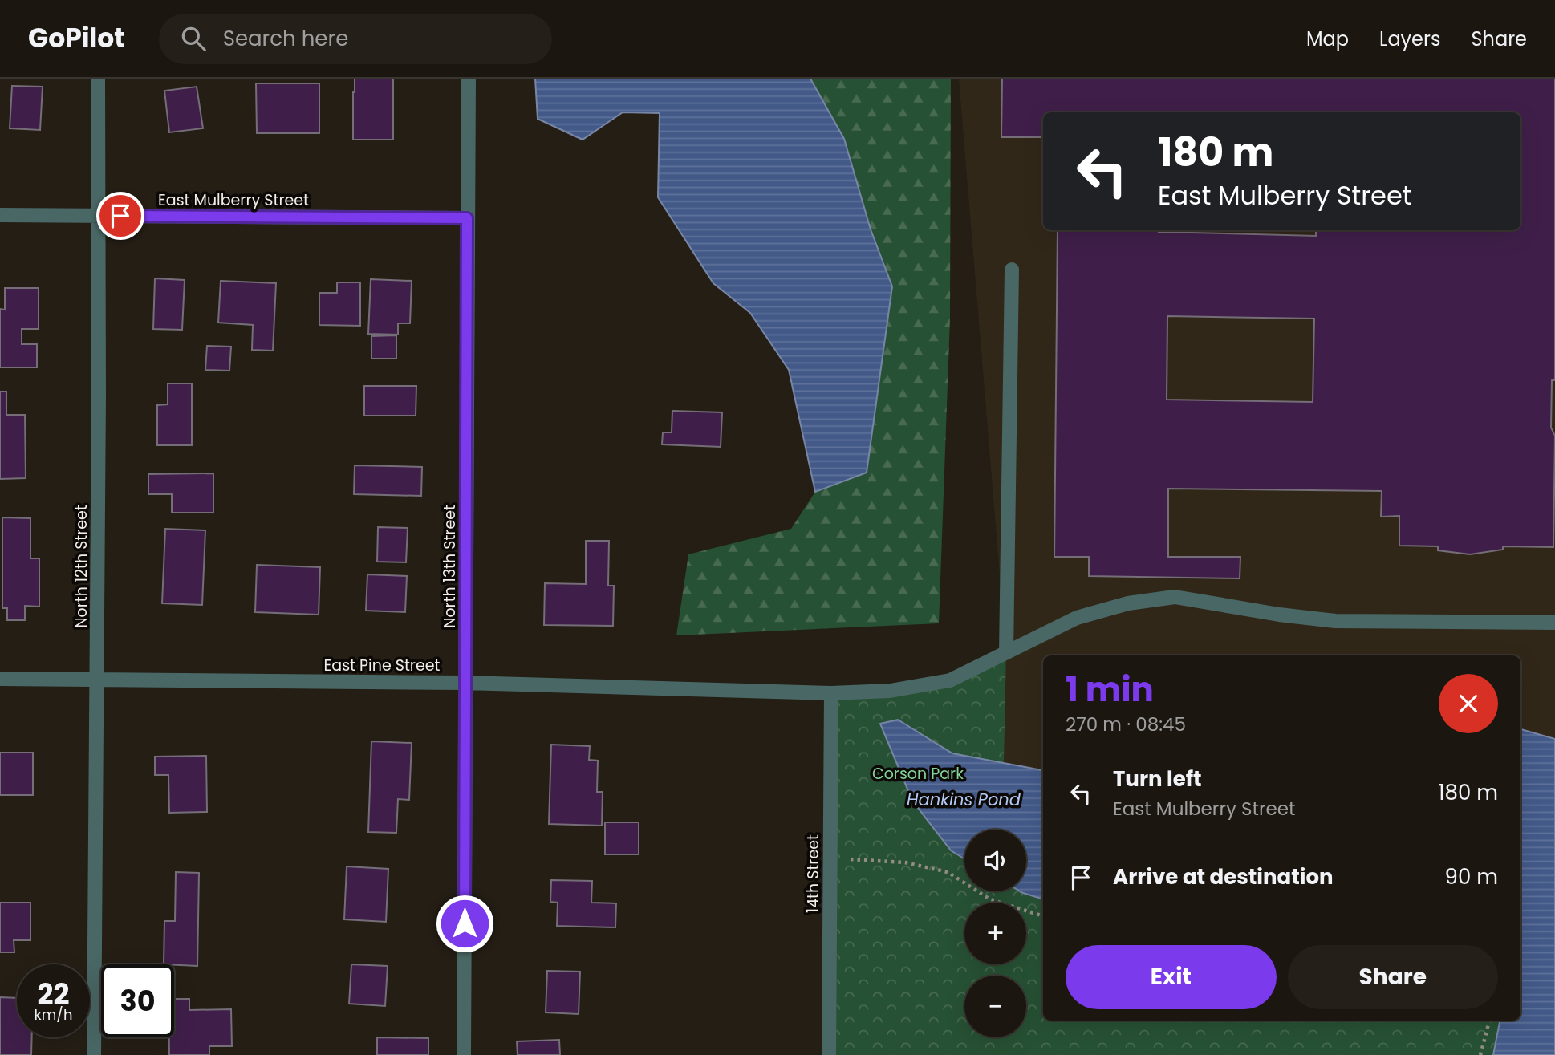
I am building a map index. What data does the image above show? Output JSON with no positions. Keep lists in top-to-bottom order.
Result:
{
  "streets": {
    "street": [
      "East Mulberry Street",
      "North 12th Street",
      "North 13th Street",
      "East Pine Street",
      "14th Street"
    ]
  },
  "crossings": [
    ["East Mulberry Street", "North 12th Street"],
    ["East Mulberry Street", "North 13th Street"],
    ["North 12th Street", "East Pine Street"],
    ["North 13th Street", "East Pine Street"],
    ["East Pine Street", "14th Street"]
  ],
  "water": ["Hankins Pond"],
  "parks": ["Corson Park"],
  "page": {
    "header": "GoPilot",
    "search": "Search here",
    "nav": ["Map", "Layers", "Share"],
    "turn": ["180 m", "East Mulberry Street"],
    "heading": ["1 min", "270 m · 08:45"],
    "list": [
      {
        "name": "Turn left",
        "note": "East Mulberry Street",
        "value": "180 m"
      },
      {
        "name": "Arrive at destination",
        "value": "90 m"
      }
    ],
    "map_buttons": ["+", "−"],
    "buttons": ["Exit", "Share"],
    "speed": "22 km/h",
    "limit": "30"
  }
}
